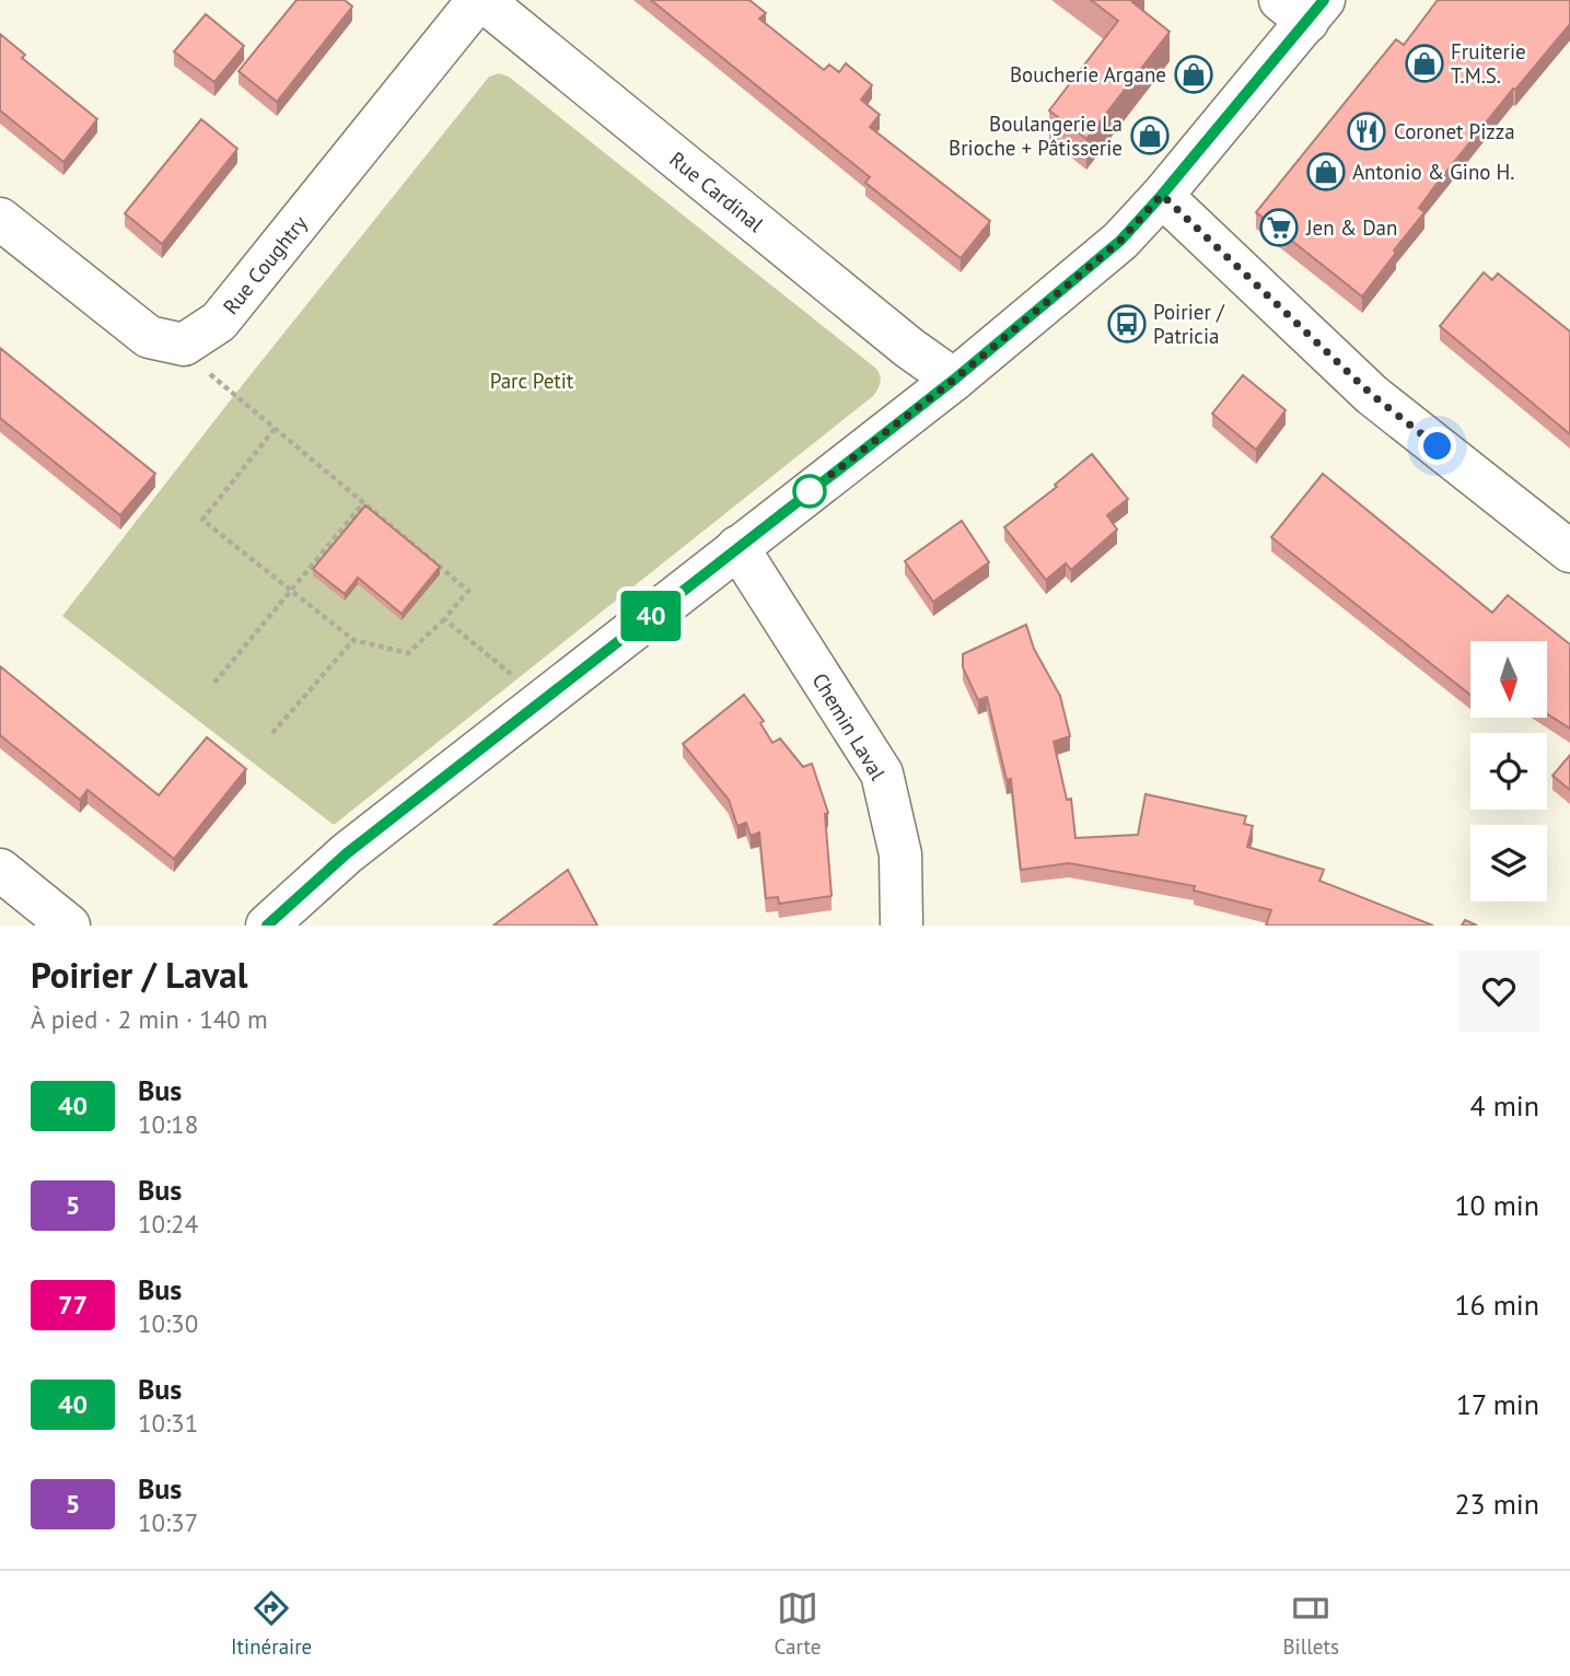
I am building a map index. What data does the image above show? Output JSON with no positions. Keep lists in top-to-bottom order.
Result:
{
  "streets": {
    "street": ["Rue Cardinal", "Rue Coughtry", "Chemin Laval"]
  },
  "crossings": [
    ["Rue Cardinal", "Rue Coughtry"]
  ],
  "parks": ["Parc Petit"],
  "places": {
    "shop": [
      "Fruiterie T.M.S.",
      "Boucherie Argane",
      "Boulangerie La Brioche + Pâtisserie",
      "Antonio & Gino H."
    ],
    "restaurant": ["Coronet Pizza"],
    "supermarket": ["Jen & Dan"],
    "bus stop": ["Poirier / Patricia"]
  },
  "lines": ["bus line 40"],
  "north": "bottom",
  "page": {
    "on_map": "40",
    "heading": ["Poirier / Laval", "À pied · 2 min · 140 m"],
    "list": [
      {
        "mark": "40",
        "name": "Bus",
        "note": "10:18",
        "value": "4 min"
      },
      {
        "mark": "5",
        "name": "Bus",
        "note": "10:24",
        "value": "10 min"
      },
      {
        "mark": "77",
        "name": "Bus",
        "note": "10:30",
        "value": "16 min"
      },
      {
        "mark": "40",
        "name": "Bus",
        "note": "10:31",
        "value": "17 min"
      },
      {
        "mark": "5",
        "name": "Bus",
        "note": "10:37",
        "value": "23 min"
      }
    ],
    "tabs": ["Itinéraire", "Carte", "Billets"]
  }
}
